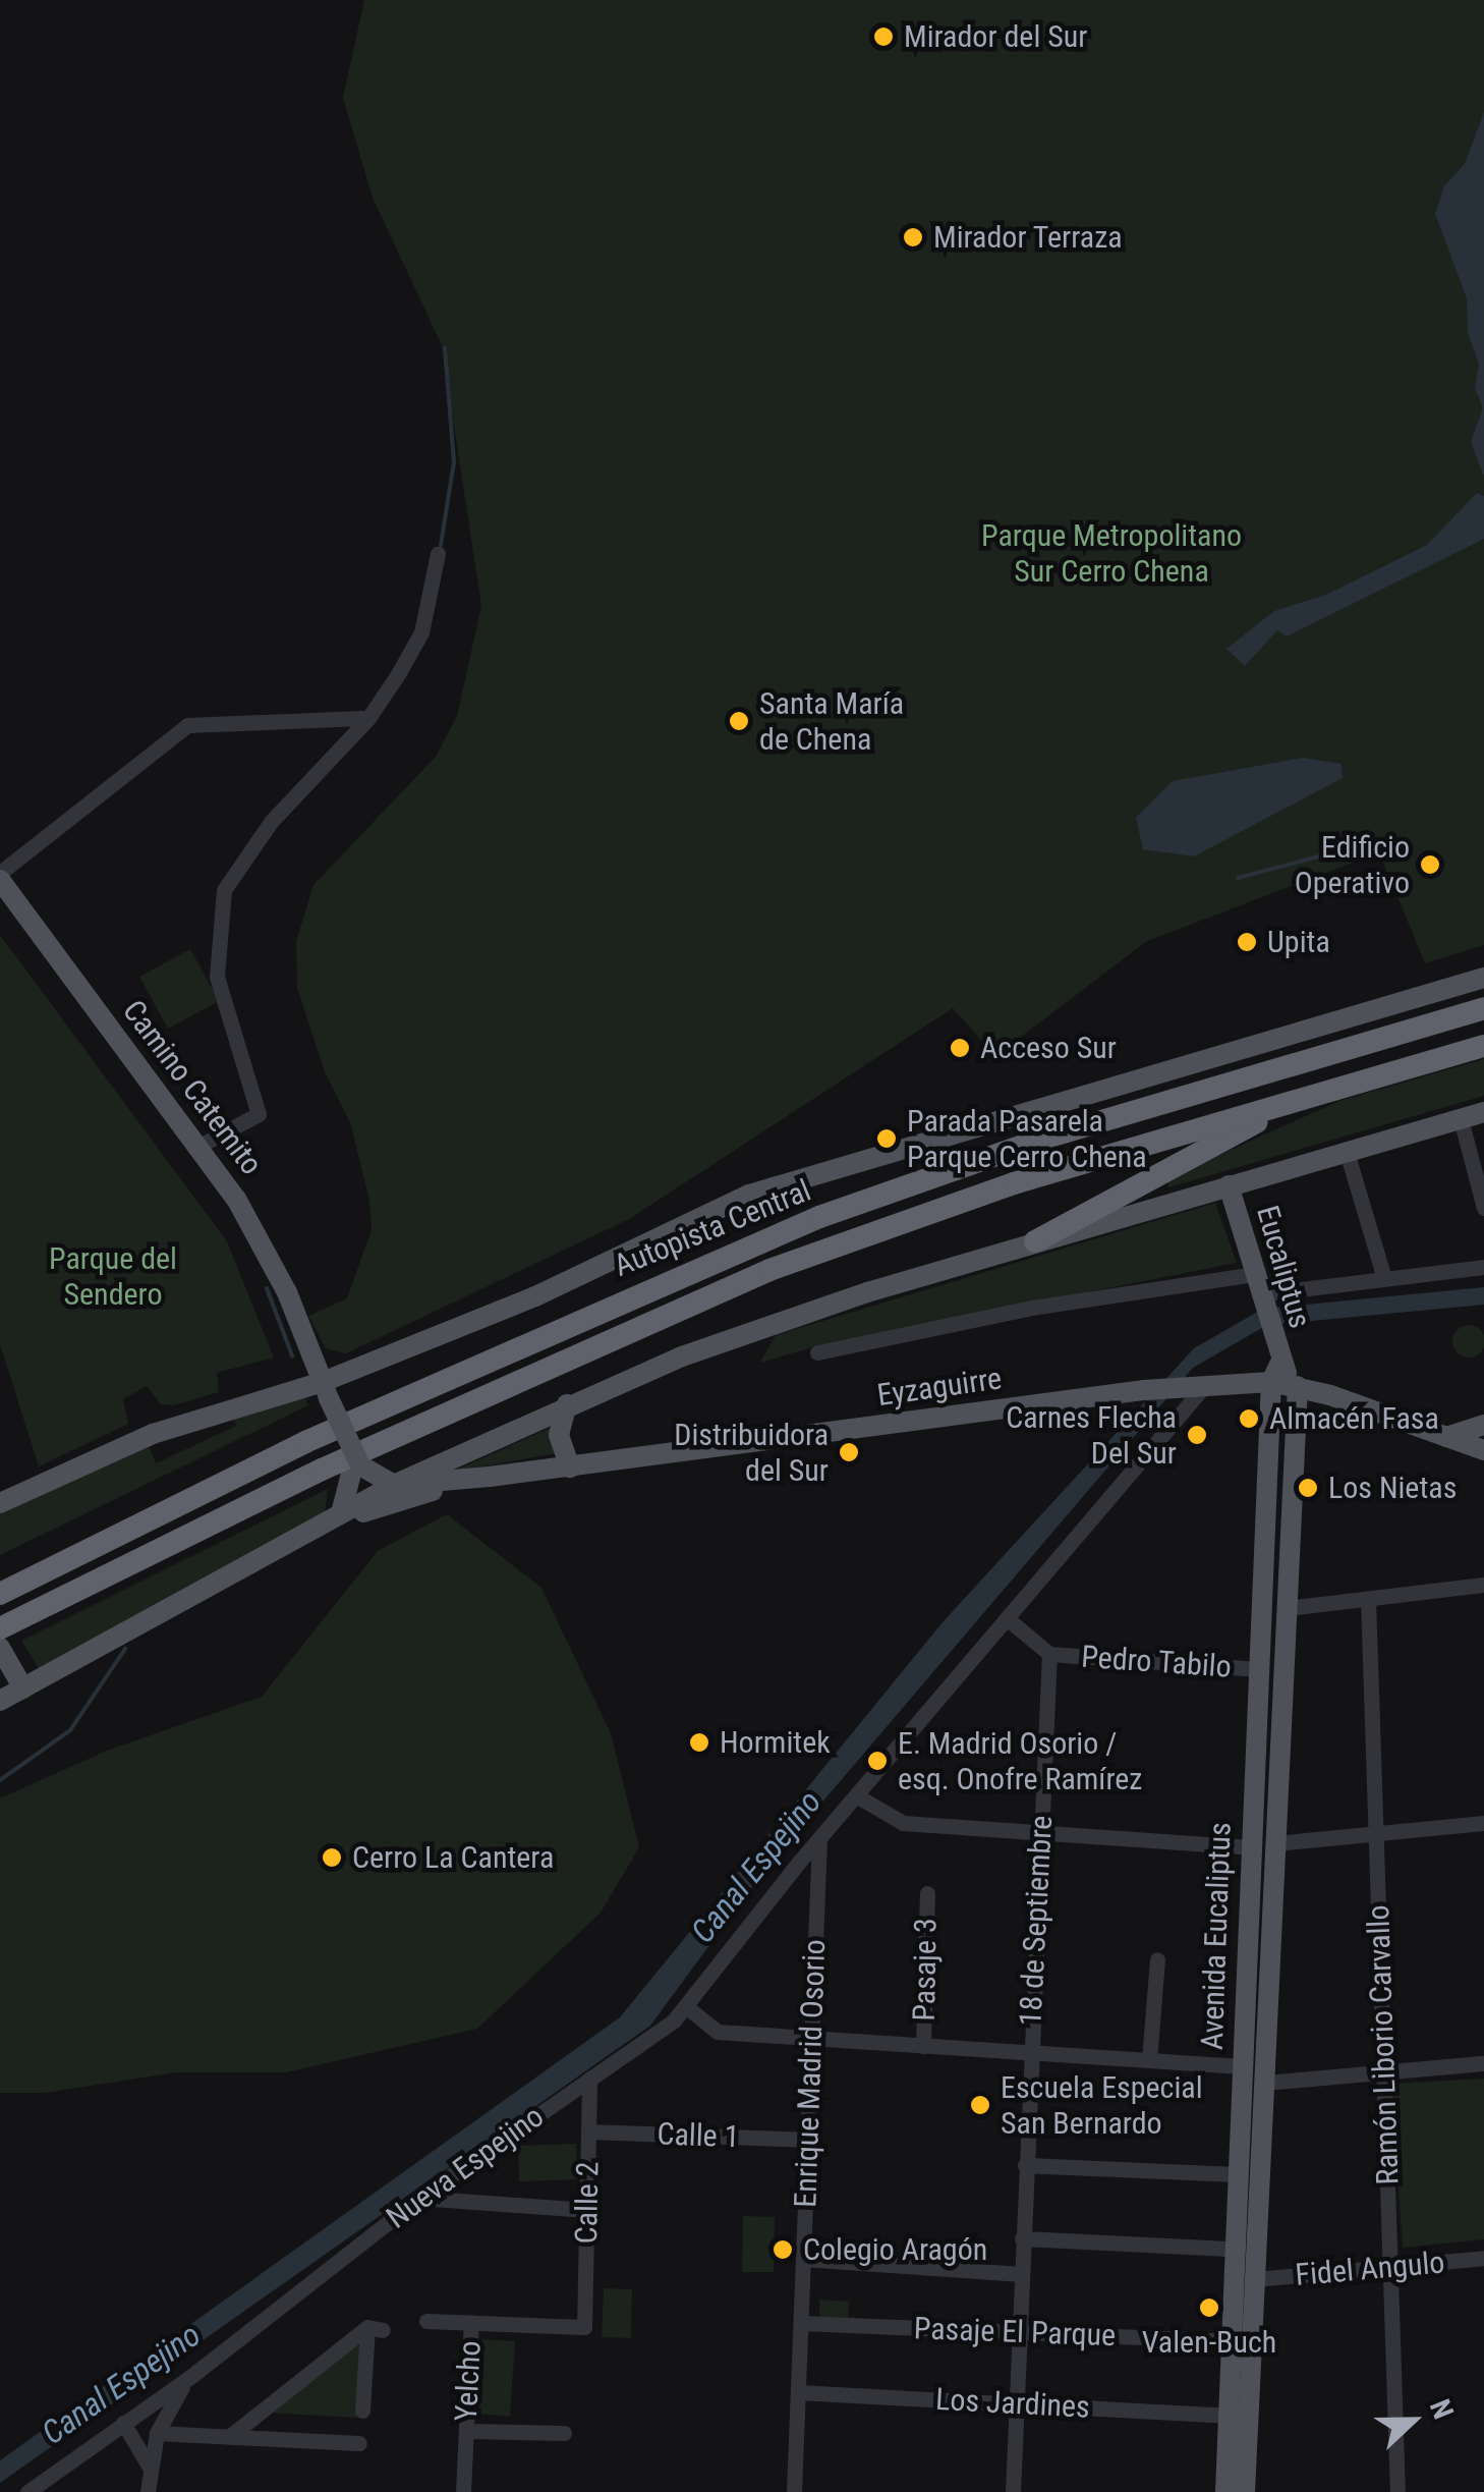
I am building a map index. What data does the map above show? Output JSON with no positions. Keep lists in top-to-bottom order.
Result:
{
  "streets": {
    "highway": ["Autopista Central"],
    "main road": [
      "Camino Catemito",
      "Eucaliptus",
      "Eyzaguirre",
      "Avenida Eucaliptus"
    ],
    "street": [
      "Pedro Tabilo",
      "18 de Septiembre",
      "Pasaje 3",
      "Ramón Liborio Carvallo",
      "Enrique Madrid Osorio",
      "Calle 1",
      "Nueva Espejino",
      "Calle 2",
      "Fidel Angulo",
      "Pasaje El Parque",
      "Yelcho",
      "Los Jardines"
    ]
  },
  "crossings": [
    ["Eucaliptus", "Eyzaguirre"],
    ["Eucaliptus", "Avenida Eucaliptus"],
    ["Eyzaguirre", "Avenida Eucaliptus"],
    ["Pedro Tabilo", "18 de Septiembre"],
    ["Pedro Tabilo", "Avenida Eucaliptus"],
    ["18 de Septiembre", "Pasaje El Parque"],
    ["18 de Septiembre", "Los Jardines"],
    ["Avenida Eucaliptus", "Fidel Angulo"],
    ["Avenida Eucaliptus", "Pasaje El Parque"],
    ["Avenida Eucaliptus", "Los Jardines"],
    ["Ramón Liborio Carvallo", "Fidel Angulo"],
    ["Enrique Madrid Osorio", "Calle 1"],
    ["Enrique Madrid Osorio", "Nueva Espejino"],
    ["Enrique Madrid Osorio", "Pasaje El Parque"],
    ["Enrique Madrid Osorio", "Los Jardines"],
    ["Calle 1", "Calle 2"],
    ["Nueva Espejino", "Calle 2"],
    ["Calle 2", "Yelcho"]
  ],
  "water": ["Canal Espejino"],
  "parks": ["Parque Metropolitano Sur Cerro Chena", "Parque del Sendero"],
  "places": [
    "Mirador del Sur",
    "Mirador Terraza",
    "Santa María de Chena",
    "Edificio Operativo",
    "Upita",
    "Acceso Sur",
    "Parada Pasarela Parque Cerro Chena",
    "Almacén Fasa",
    "Carnes Flecha Del Sur",
    "Distribuidora del Sur",
    "Los Nietas",
    "Hormitek",
    "E. Madrid Osorio / esq. Onofre Ramírez",
    "Cerro La Cantera",
    "Escuela Especial San Bernardo",
    "Colegio Aragón",
    "Valen-Buch"
  ],
  "north": "right"
}
